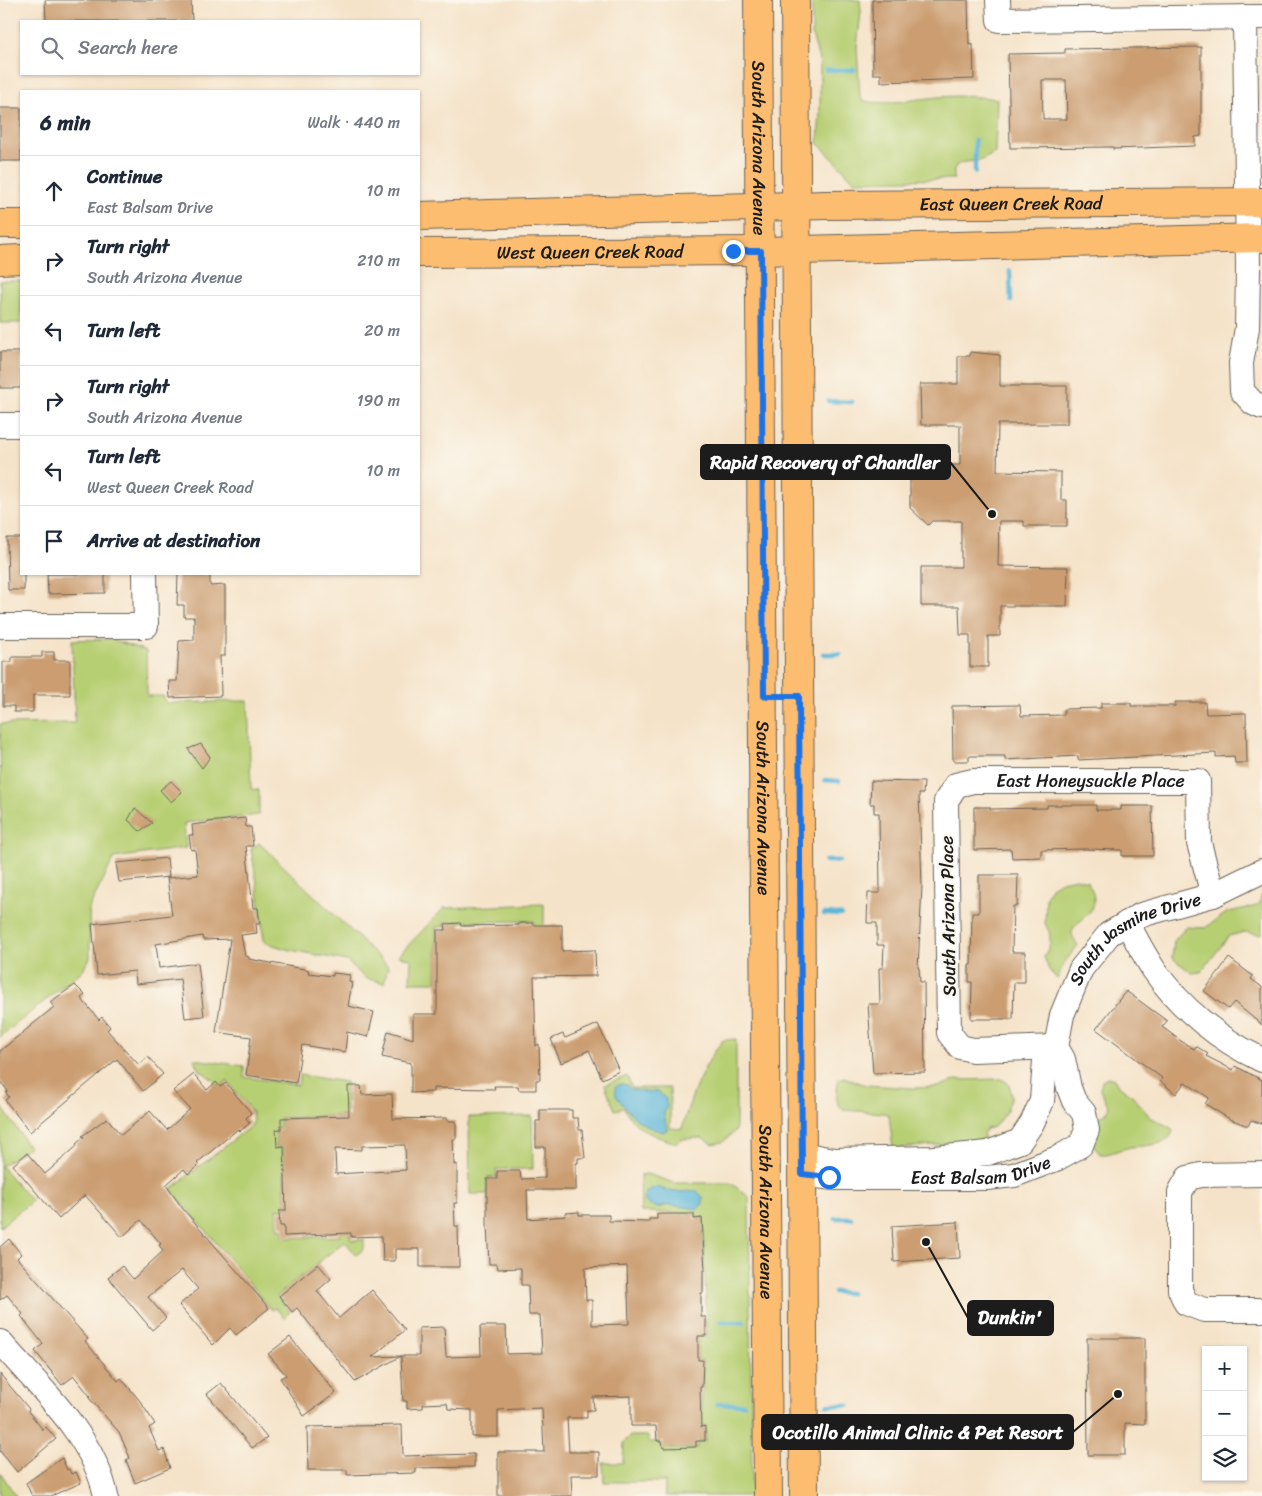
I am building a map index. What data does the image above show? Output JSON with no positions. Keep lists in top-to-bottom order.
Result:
{
  "streets": {
    "main road": ["South Arizona Avenue", "East Queen Creek Road", "West Queen Creek Road"],
    "street": [
      "East Honeysuckle Place",
      "South Arizona Place",
      "South Jasmine Drive",
      "East Balsam Drive"
    ]
  },
  "crossings": [
    ["South Arizona Avenue", "East Queen Creek Road"],
    ["South Arizona Avenue", "West Queen Creek Road"],
    ["South Arizona Avenue", "East Balsam Drive"],
    ["East Honeysuckle Place", "South Arizona Place"],
    ["East Honeysuckle Place", "South Jasmine Drive"],
    ["South Arizona Place", "South Jasmine Drive"],
    ["South Jasmine Drive", "East Balsam Drive"]
  ],
  "places": ["Rapid Recovery of Chandler", "Dunkin'", "Ocotillo Animal Clinic & Pet Resort"],
  "page": {
    "search": "Search here",
    "heading": ["6 min", "Walk · 440 m"],
    "list": [
      ["Continue", "East Balsam Drive", "10 m"],
      ["Turn right", "South Arizona Avenue", "210 m"],
      ["Turn left", "20 m"],
      ["Turn right", "South Arizona Avenue", "190 m"],
      ["Turn left", "West Queen Creek Road", "10 m"],
      "Arrive at destination"
    ],
    "map_buttons": ["+", "−"]
  }
}
